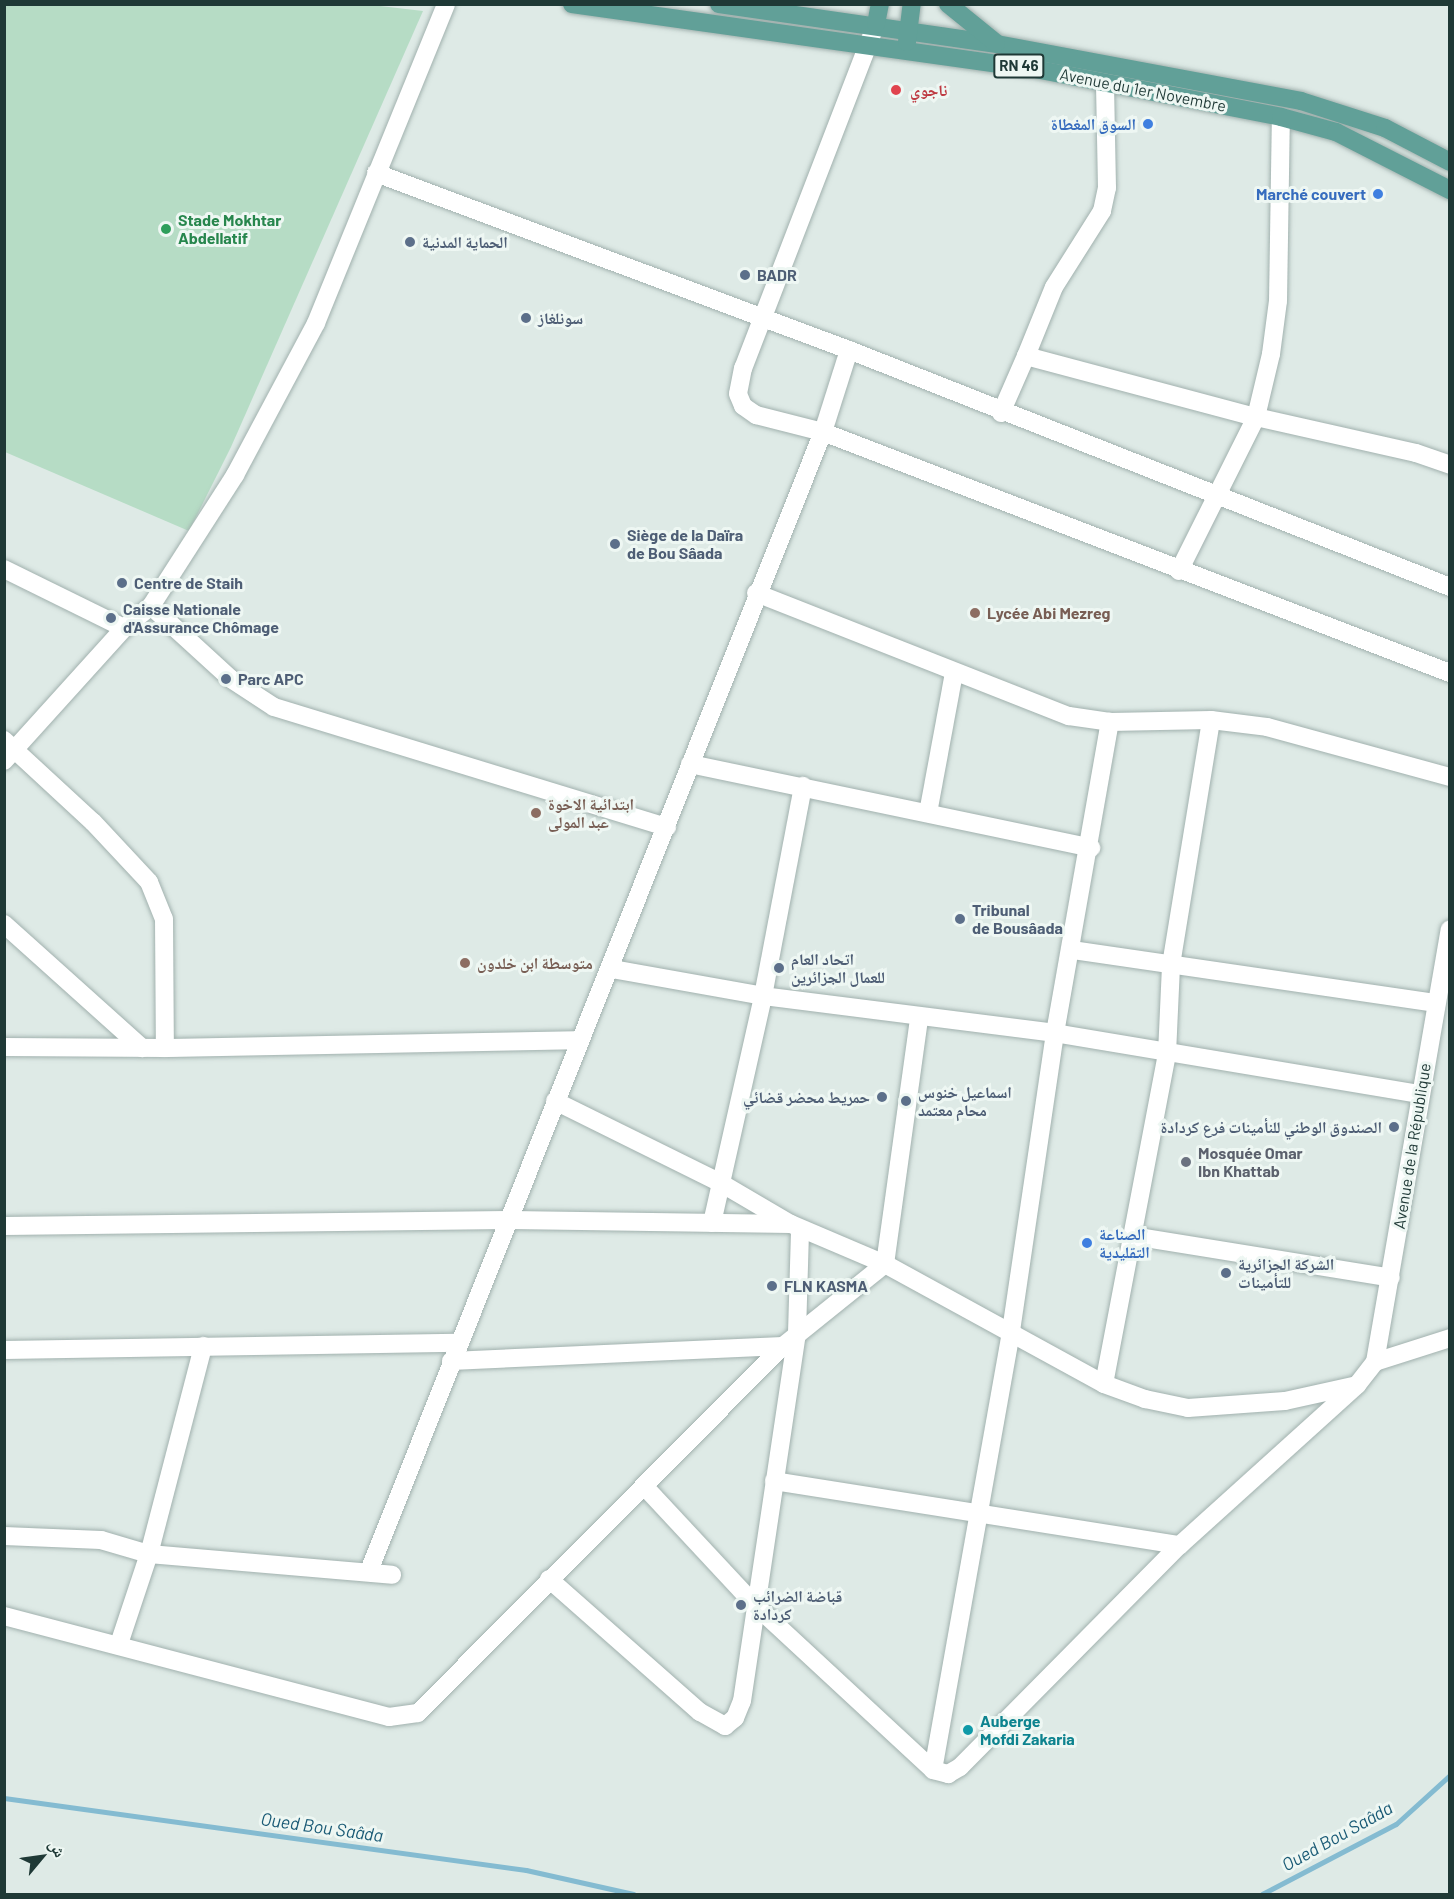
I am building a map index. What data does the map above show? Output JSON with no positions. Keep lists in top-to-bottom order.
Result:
{
  "streets": {
    "main road": ["RN 46", "Avenue du 1er Novembre"],
    "street": ["Avenue de la République"]
  },
  "water": ["Oued Bou Saâda"],
  "places": [
    "ناجوي",
    "السوق المغطاة",
    "Marché couvert",
    "Stade Mokhtar Abdellatif",
    "الحماية المدنية",
    "BADR",
    "سونلغاز",
    "Siège de la Daïra de Bou Sâada",
    "Centre de Staih",
    "Lycée Abi Mezreg",
    "Caisse Nationale d'Assurance Chômage",
    "Parc APC",
    "ابتدائية الاخوة عبد المولى",
    "Tribunal de Bousâada",
    "متوسطة ابن خلدون",
    "اتحاد العام للعمال الجزائرين",
    "حمريط محضر قضائي",
    "اسماعيل خنوس محام معتمد",
    "الصندوق الوطني للنأمينات فرع كردادة",
    "Mosquée Omar Ibn Khattab",
    "الصناعة التقليدية",
    "الشركة الجزائرية للتأمينات",
    "FLN KASMA",
    "قباضة الضرائب كردادة",
    "Auberge Mofdi Zakaria"
  ],
  "north": "top right"
}
